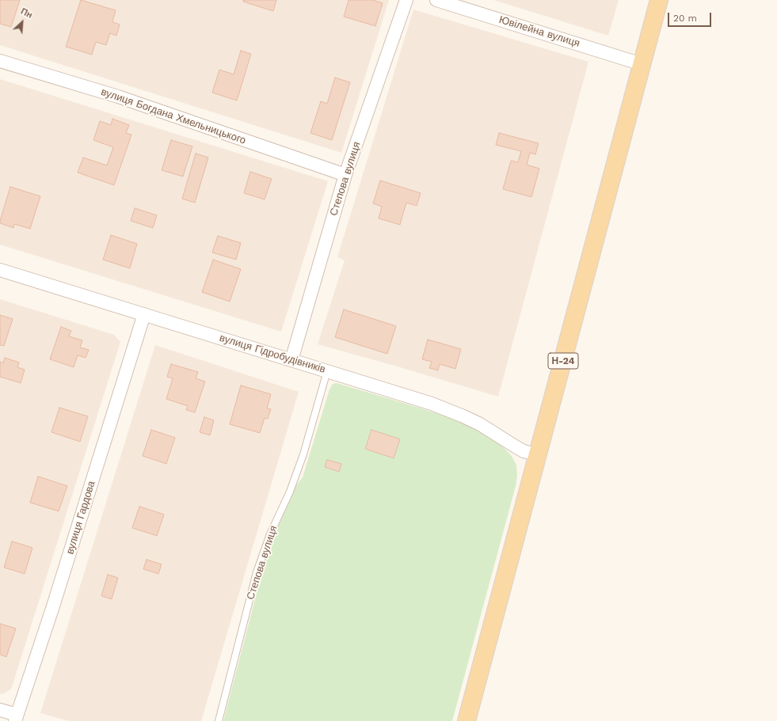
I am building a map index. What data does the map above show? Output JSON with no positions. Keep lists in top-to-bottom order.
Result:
{
  "streets": {
    "main road": ["Н-24"],
    "street": [
      "Ювілейна вулиця",
      "вулиця Богдана Хмельницького",
      "Степова вулиця",
      "вулиця Гідробудівників",
      "вулиця Гардова"
    ]
  },
  "crossings": [
    ["Ювілейна вулиця", "Н-24"],
    ["вулиця Богдана Хмельницького", "Степова вулиця"],
    ["Степова вулиця", "вулиця Гідробудівників"],
    ["вулиця Гідробудівників", "Н-24"],
    ["вулиця Гідробудівників", "вулиця Гардова"]
  ],
  "scale_bar": "20 m",
  "north": "top right"
}
